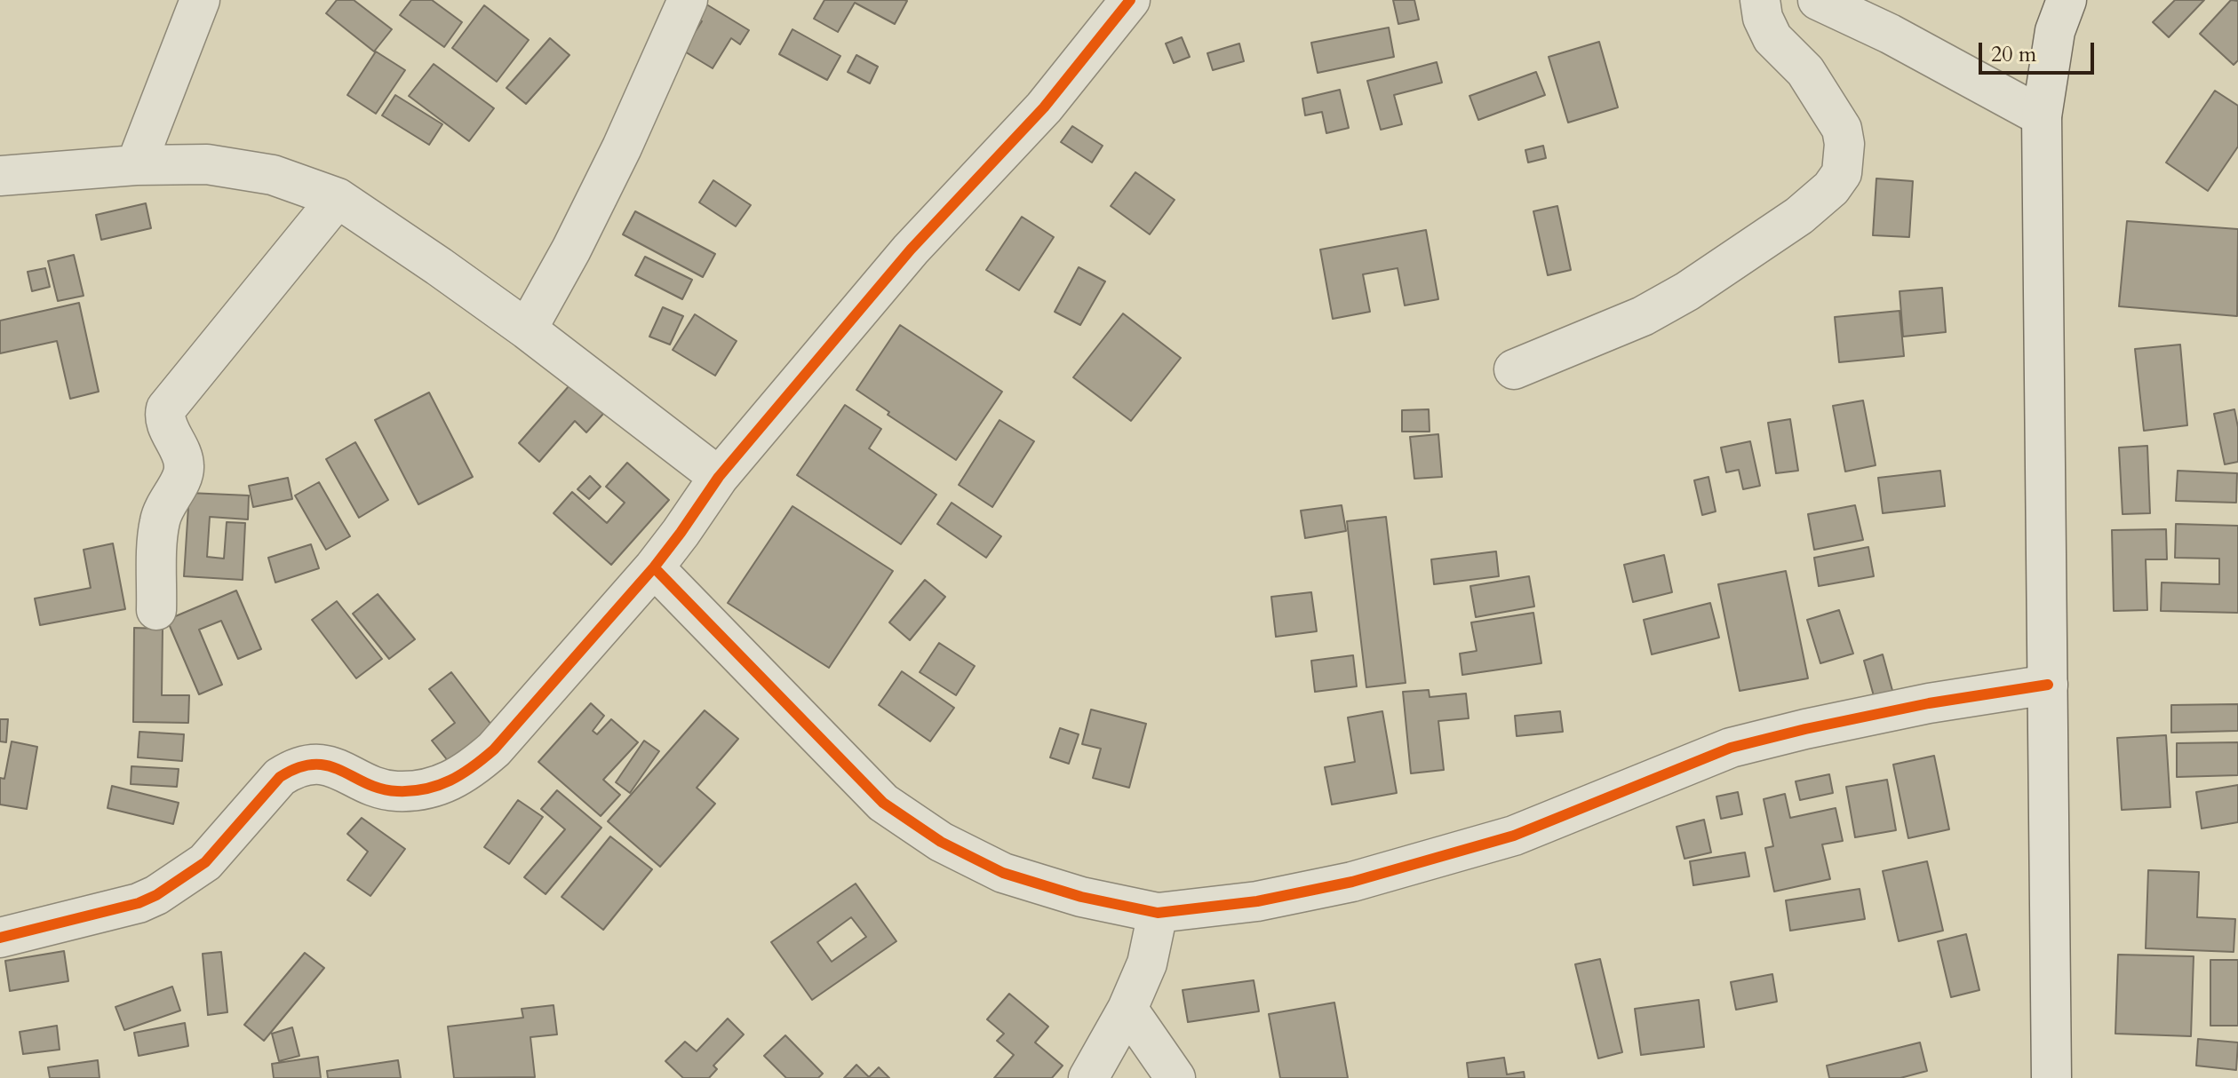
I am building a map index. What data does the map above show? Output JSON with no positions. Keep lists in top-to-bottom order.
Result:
{
  "scale_bar": "20 m"
}
